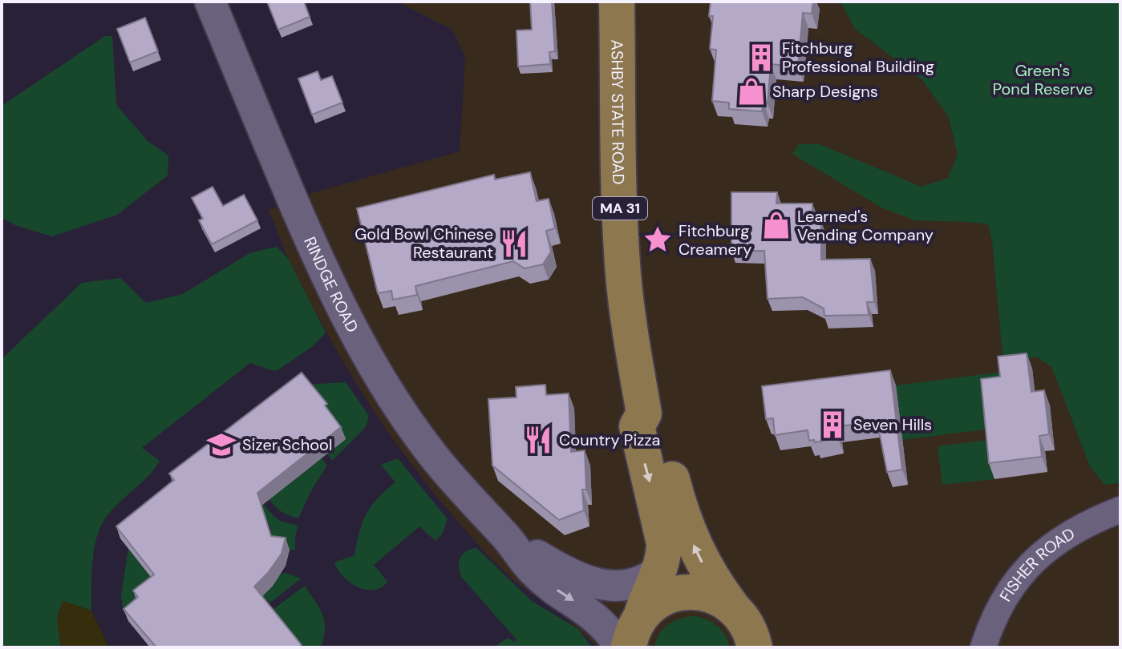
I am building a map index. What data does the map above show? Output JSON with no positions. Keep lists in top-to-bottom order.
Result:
{
  "streets": {
    "main road": ["ASHBY STATE ROAD", "MA 31"],
    "street": ["RINDGE ROAD", "FISHER ROAD"]
  },
  "crossings": [
    ["ASHBY STATE ROAD", "RINDGE ROAD"]
  ],
  "parks": ["Green's Pond Reserve"],
  "places": {
    "building": ["Fitchburg Professional Building", "Seven Hills"],
    "shop": ["Sharp Designs", "Learned's Vending Company"],
    "place": ["Fitchburg Creamery"],
    "restaurant": ["Gold Bowl Chinese Restaurant", "Country Pizza"],
    "school or university": ["Sizer School"]
  }
}
